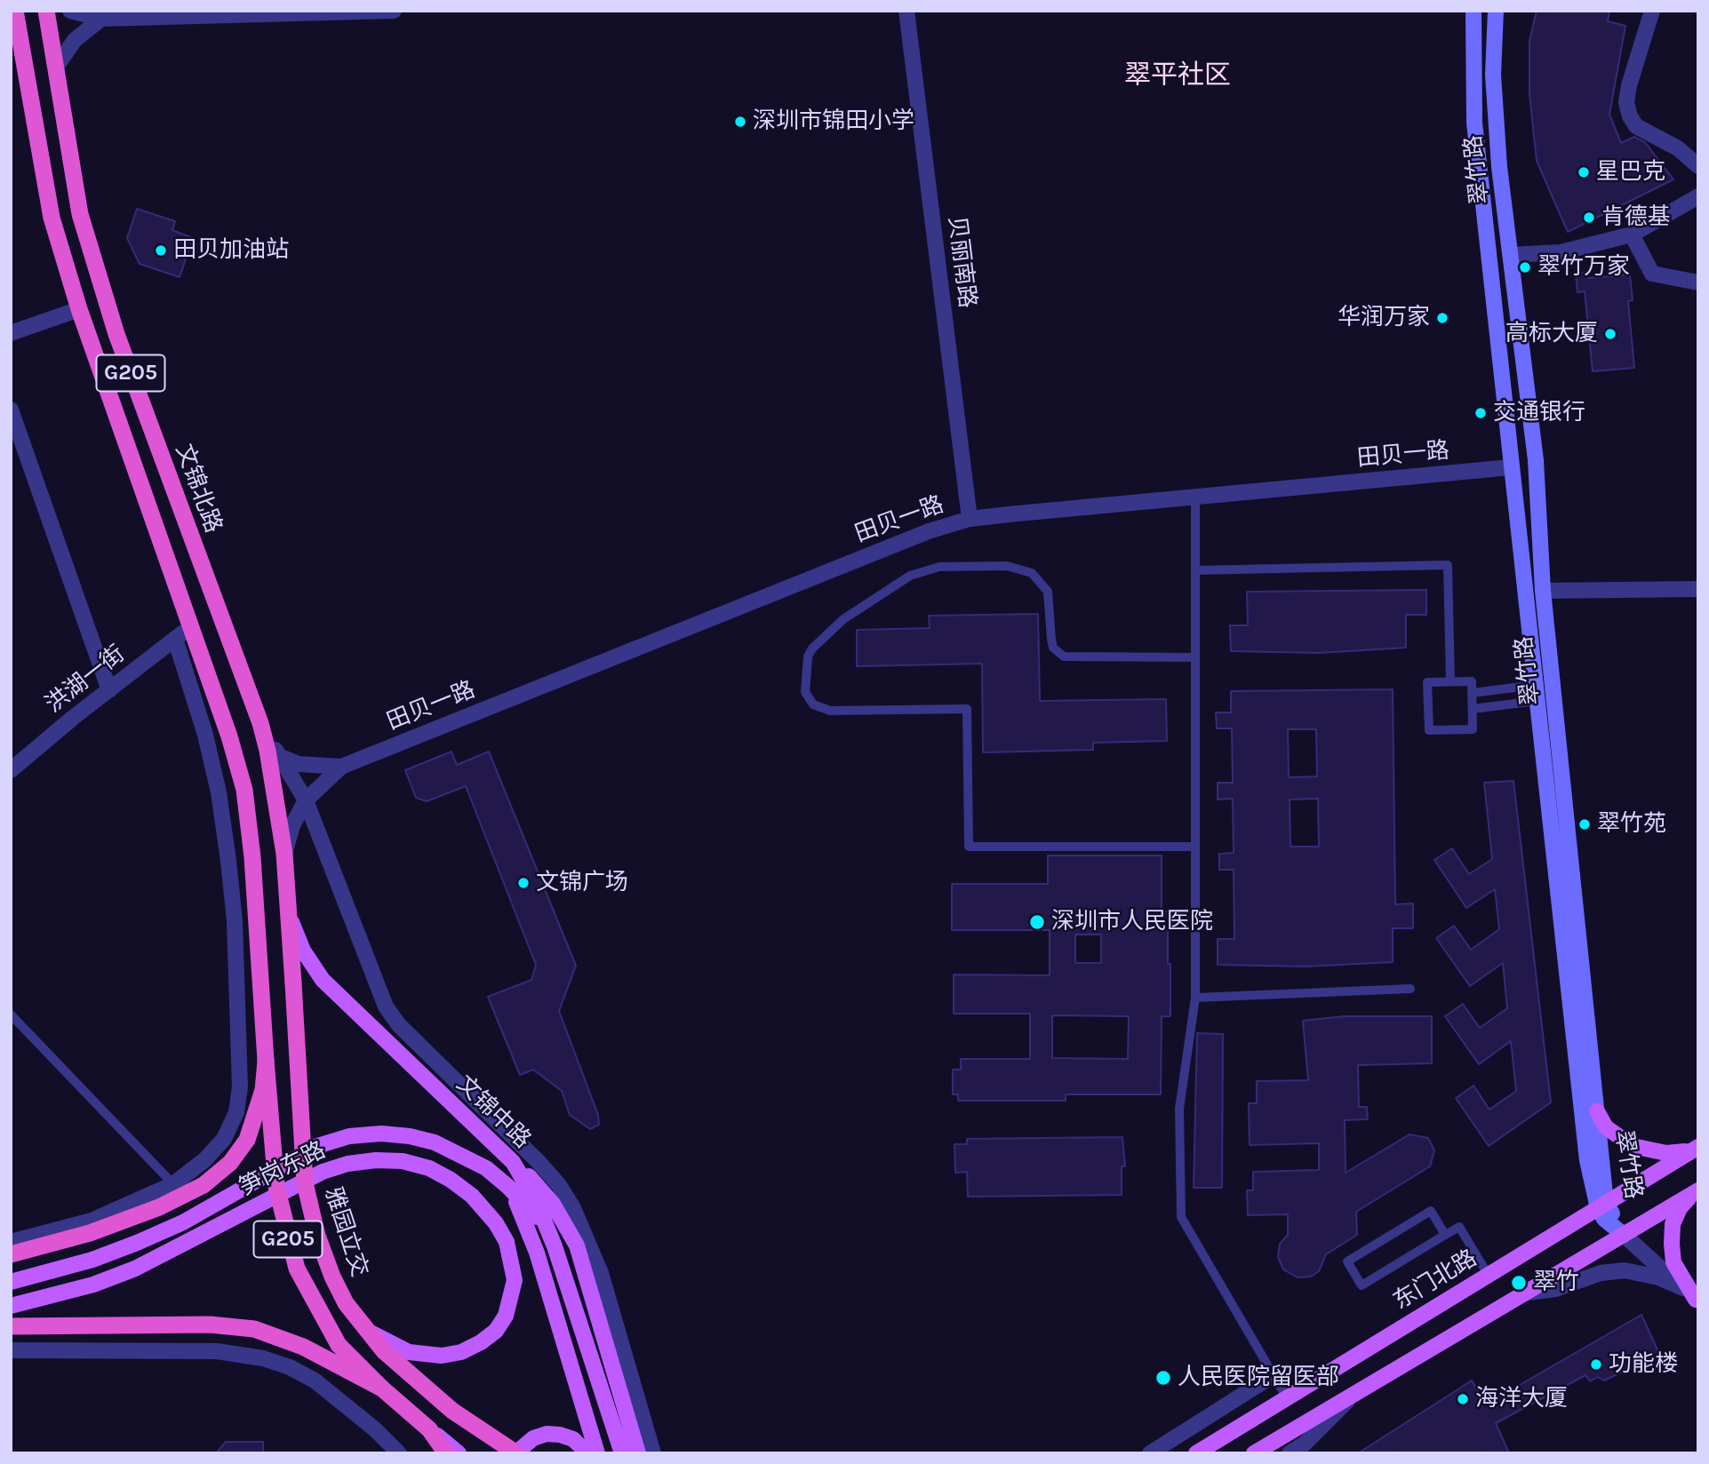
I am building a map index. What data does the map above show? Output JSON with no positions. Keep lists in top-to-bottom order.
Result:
{
  "streets": {
    "highway": ["G205", "文锦北路", "雅园立交"],
    "main road": [
      "翠竹路",
      "文锦中路",
      "笋岗东路",
      "东门北路"
    ],
    "street": ["贝丽南路", "田贝一路", "洪湖一街"]
  },
  "crossings": [
    ["翠竹路", "田贝一路"],
    ["翠竹路", "东门北路"],
    ["贝丽南路", "田贝一路"],
    ["G205", "洪湖一街"],
    ["田贝一路", "文锦北路"],
    ["文锦北路", "文锦中路"],
    ["文锦北路", "雅园立交"],
    ["文锦中路", "笋岗东路"],
    ["笋岗东路", "雅园立交"]
  ],
  "districts": ["翠平社区"],
  "places": [
    "深圳市锦田小学",
    "星巴克",
    "肯德基",
    "田贝加油站",
    "翠竹万家",
    "华润万家",
    "高标大厦",
    "交通银行",
    "翠竹苑",
    "文锦广场",
    "深圳市人民医院",
    "翠竹",
    "功能楼",
    "人民医院留医部",
    "海洋大厦"
  ]
}
